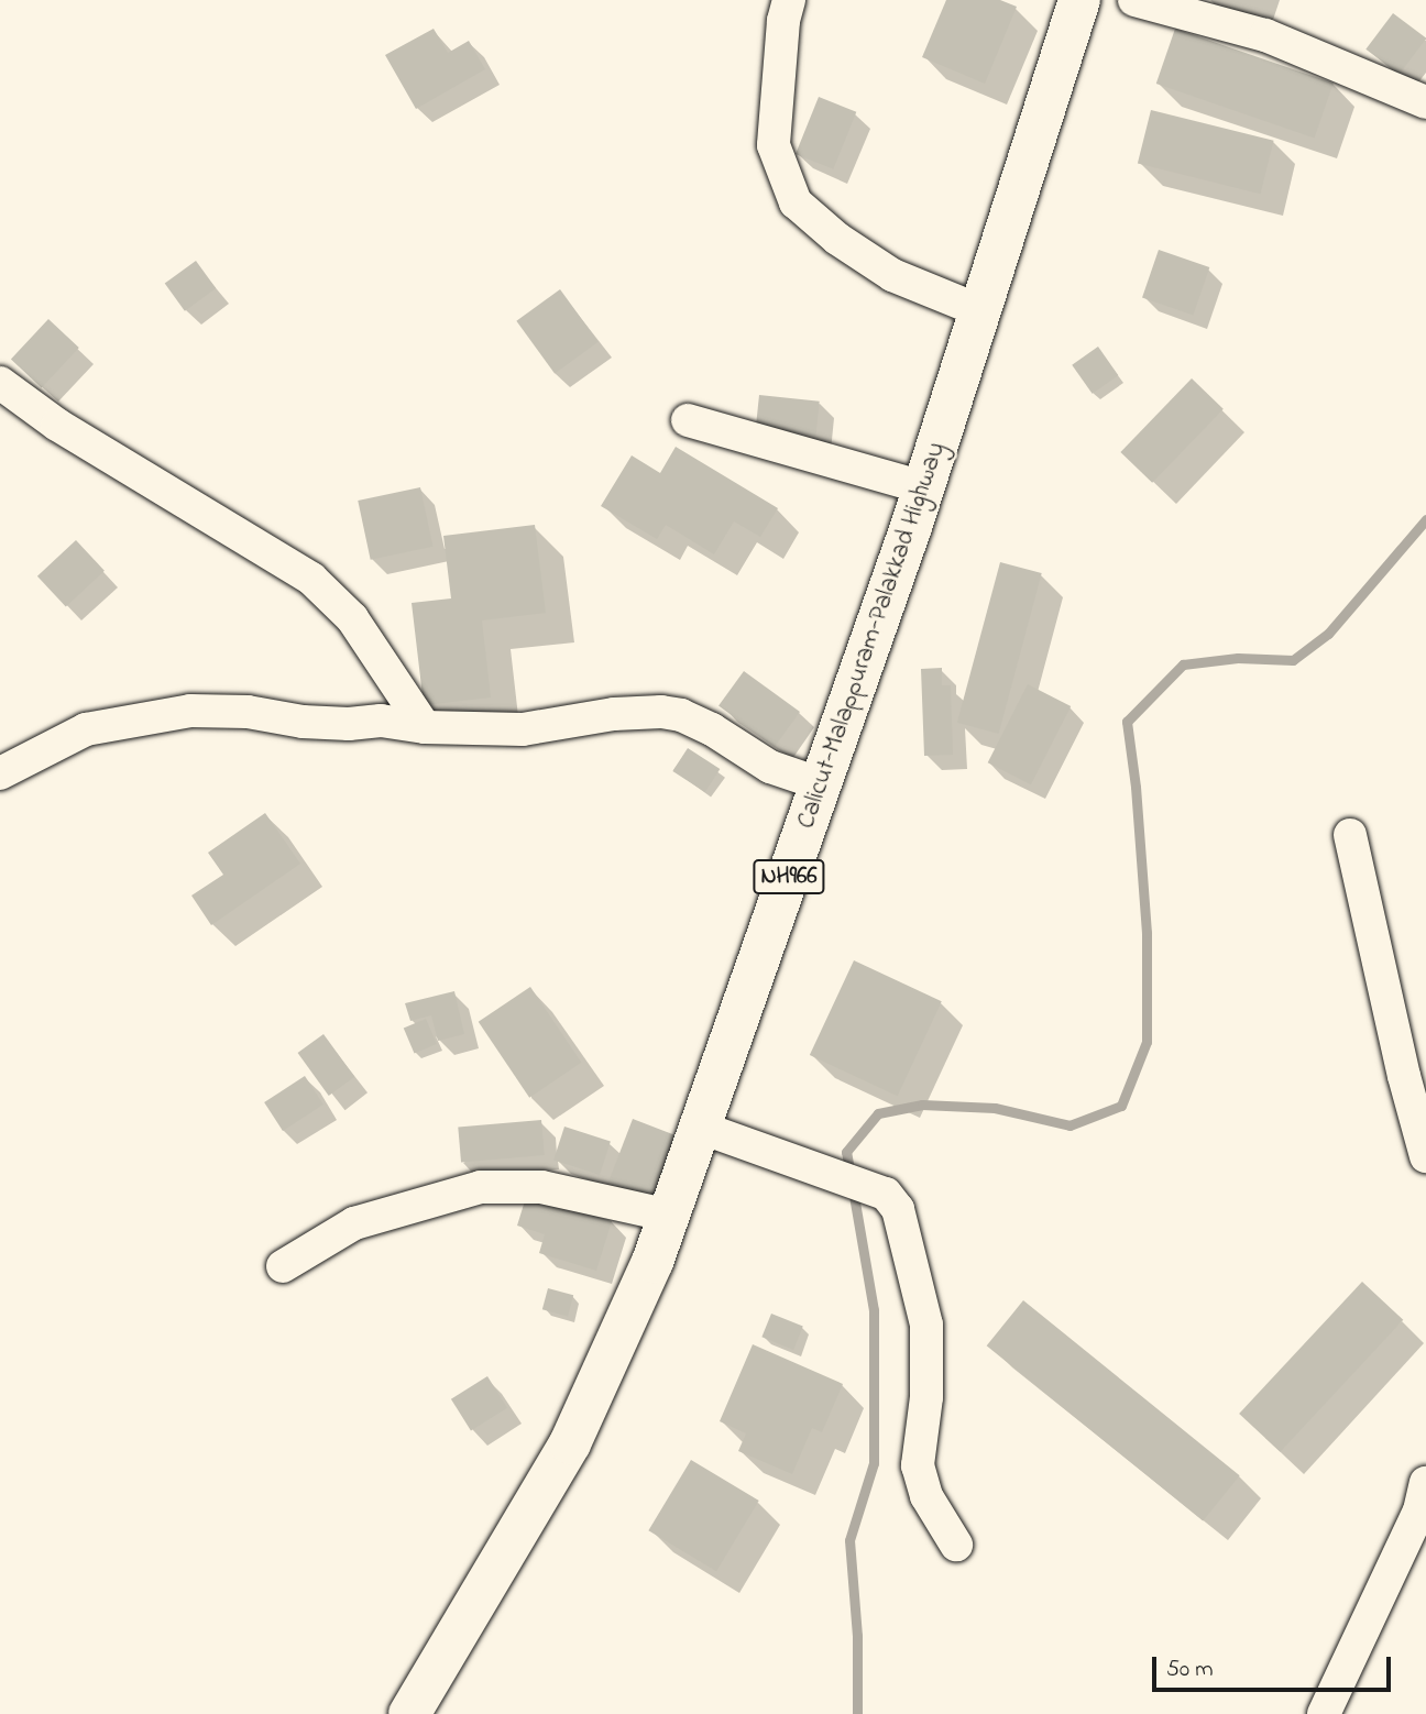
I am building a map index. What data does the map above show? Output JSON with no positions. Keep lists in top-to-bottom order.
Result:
{
  "streets": {
    "highway": ["Calicut-Malappuram-Palakkad Highway", "NH966"]
  },
  "scale_bar": "50 m"
}
